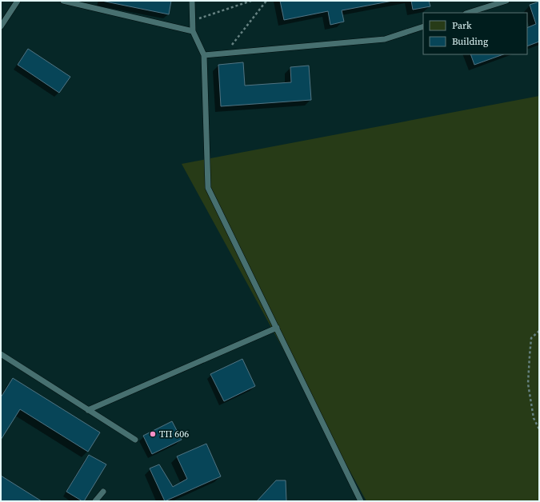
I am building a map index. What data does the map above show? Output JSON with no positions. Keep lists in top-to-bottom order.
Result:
{
  "places": ["ТП 606"],
  "legend": ["Park", "Building"]
}
